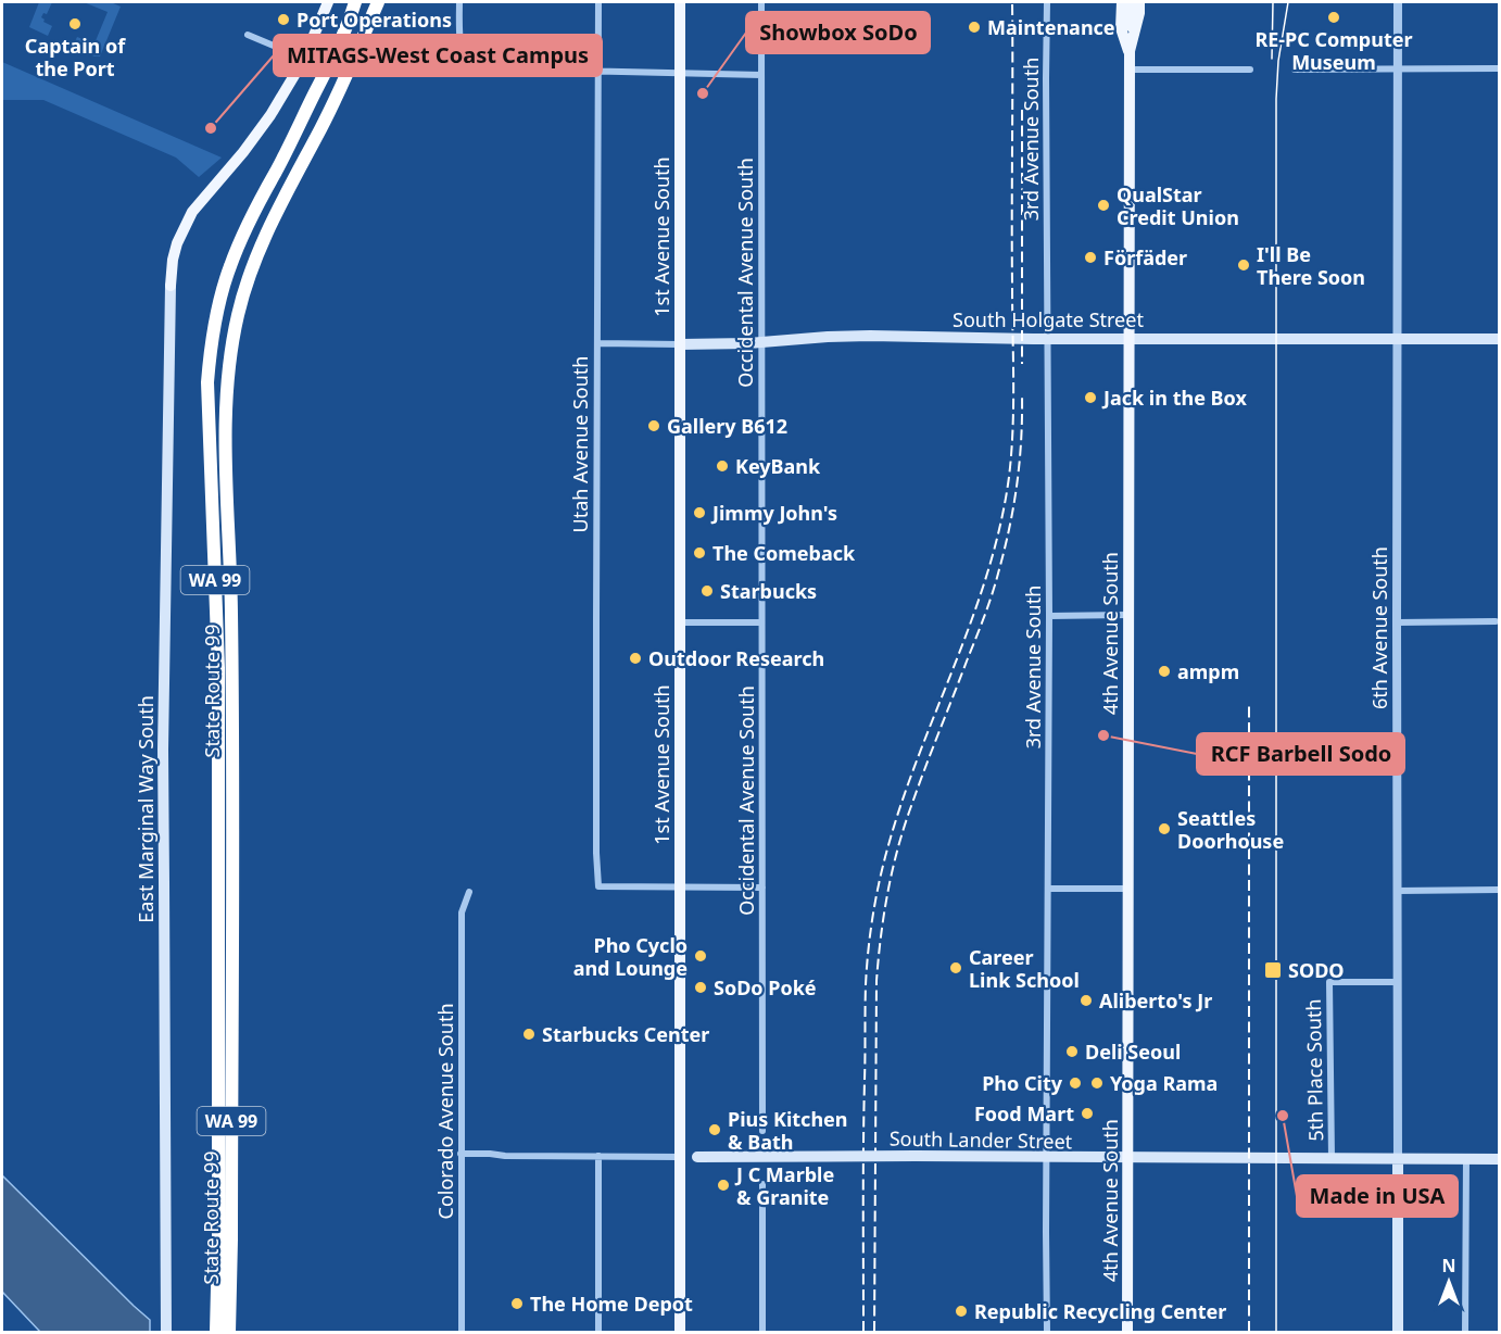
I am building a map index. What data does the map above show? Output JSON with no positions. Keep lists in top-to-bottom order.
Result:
{
  "streets": {
    "highway": ["WA 99", "State Route 99"],
    "main road": [
      "1st Avenue South",
      "South Holgate Street",
      "6th Avenue South",
      "4th Avenue South",
      "East Marginal Way South",
      "South Lander Street"
    ],
    "street": [
      "3rd Avenue South",
      "Occidental Avenue South",
      "Utah Avenue South",
      "5th Place South",
      "Colorado Avenue South"
    ]
  },
  "crossings": [
    ["3rd Avenue South", "South Holgate Street"],
    ["3rd Avenue South", "South Lander Street"],
    ["1st Avenue South", "South Holgate Street"],
    ["1st Avenue South", "Utah Avenue South"],
    ["1st Avenue South", "South Lander Street"],
    ["Occidental Avenue South", "South Holgate Street"],
    ["South Holgate Street", "Utah Avenue South"],
    ["South Holgate Street", "6th Avenue South"],
    ["South Holgate Street", "4th Avenue South"],
    ["6th Avenue South", "5th Place South"],
    ["6th Avenue South", "South Lander Street"],
    ["4th Avenue South", "South Lander Street"],
    ["5th Place South", "South Lander Street"],
    ["Colorado Avenue South", "South Lander Street"]
  ],
  "places": {
    "other": [
      "RE-PC Computer Museum",
      "Port Operations",
      "Captain of the Port",
      "Maintenance",
      "Showbox SoDo",
      "MITAGS-West Coast Campus",
      "QualStar Credit Union",
      "Förfäder",
      "I'll Be There Soon",
      "Jack in the Box",
      "Gallery B612",
      "KeyBank",
      "Jimmy John's",
      "The Comeback",
      "Starbucks",
      "Outdoor Research",
      "ampm",
      "RCF Barbell Sodo",
      "Seattles Doorhouse",
      "Pho Cyclo and Lounge",
      "Career Link School",
      "SoDo Poké",
      "Aliberto's Jr",
      "Starbucks Center",
      "Deli Seoul",
      "Pho City",
      "Yoga Rama",
      "Food Mart",
      "Made in USA",
      "Pius Kitchen & Bath",
      "J C Marble & Granite",
      "The Home Depot",
      "Republic Recycling Center"
    ],
    "transit": ["SODO"]
  },
  "north": "top"
}
